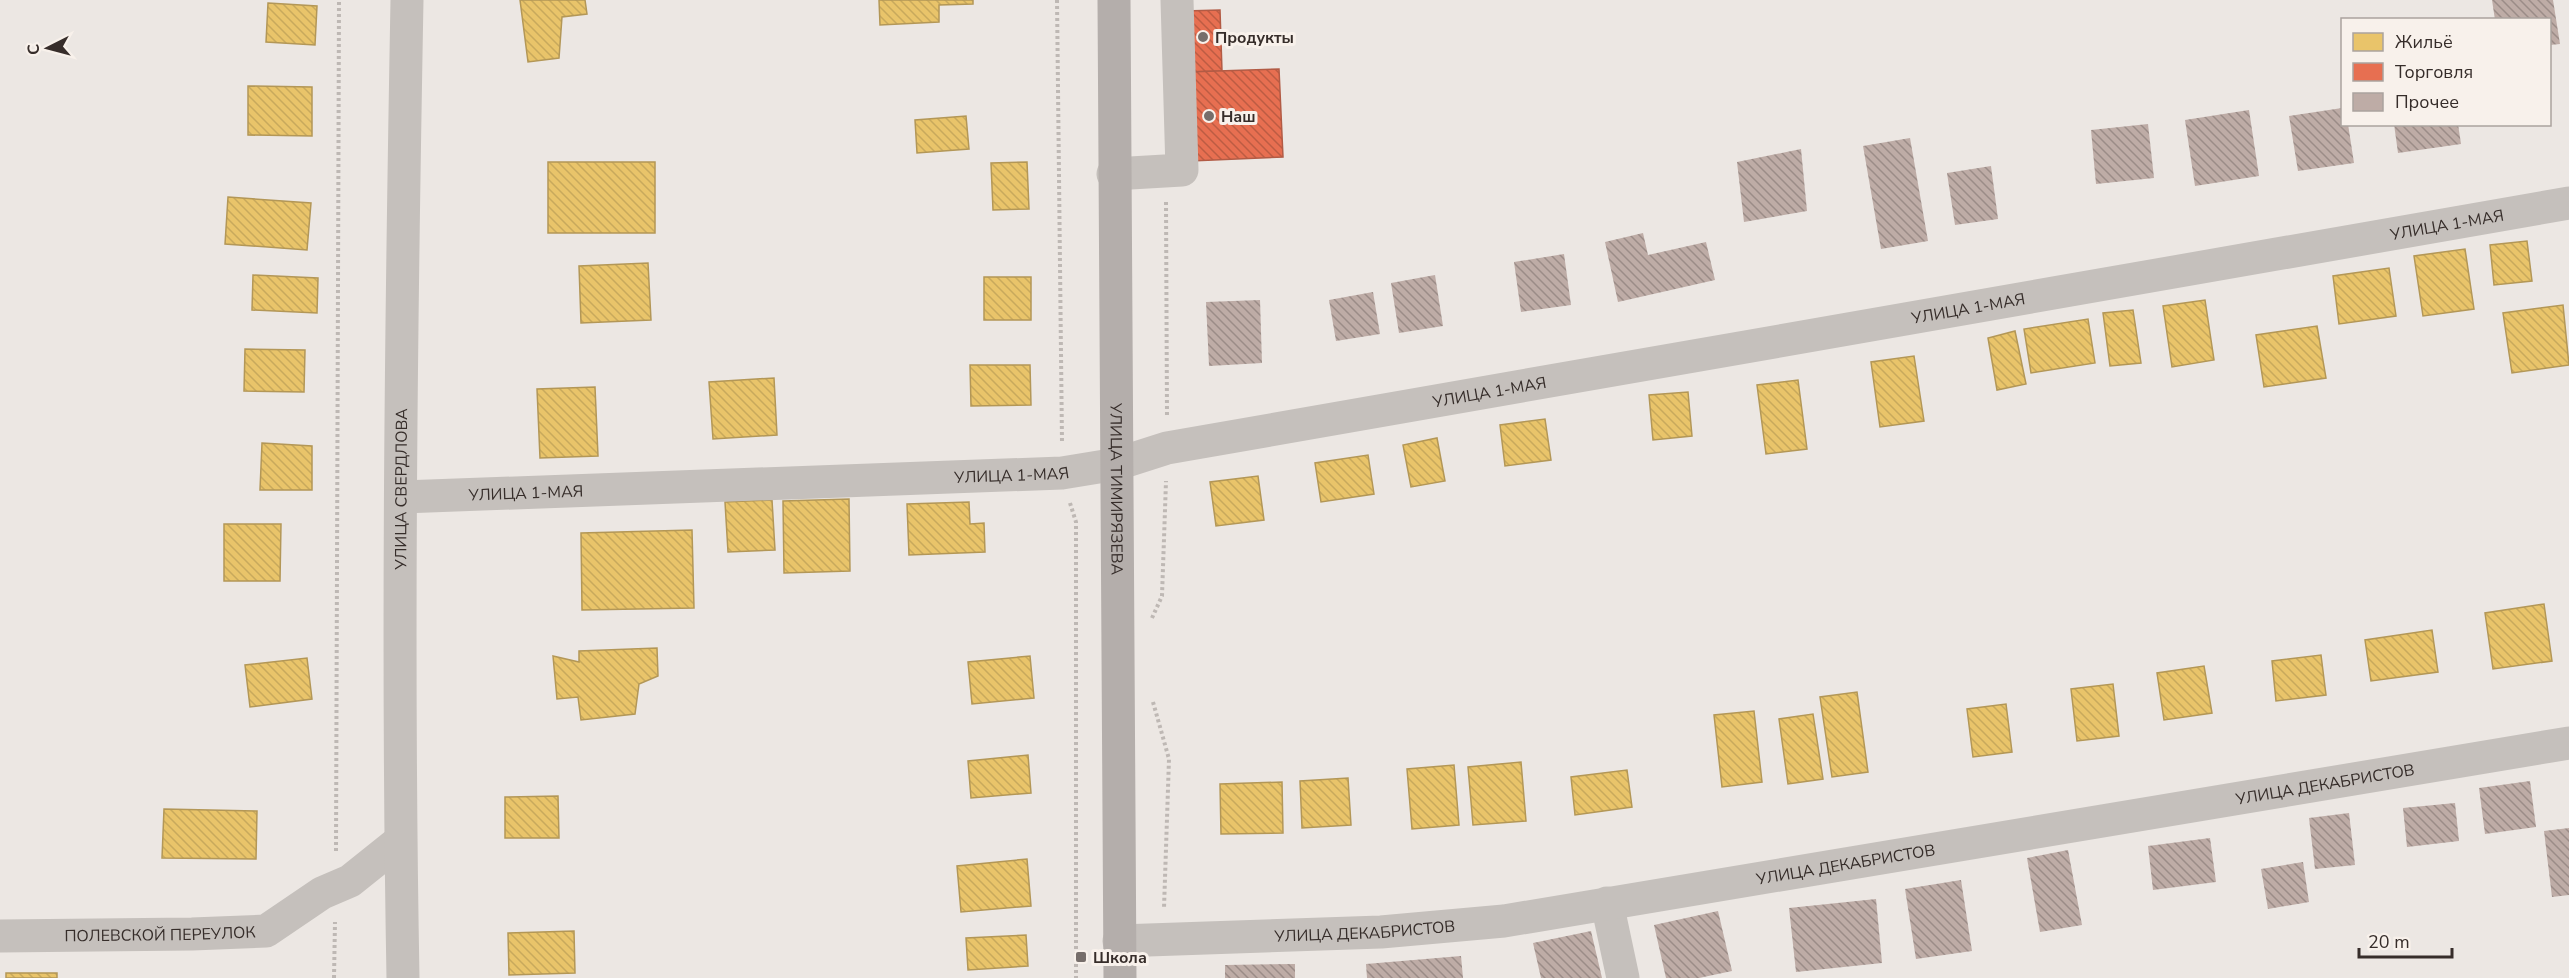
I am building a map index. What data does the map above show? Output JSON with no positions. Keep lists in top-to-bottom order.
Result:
{
  "streets": {
    "main road": ["УЛИЦА ТИМИРЯЗЕВА"],
    "street": [
      "УЛИЦА 1-МАЯ",
      "УЛИЦА СВЕРДЛОВА",
      "УЛИЦА ДЕКАБРИСТОВ",
      "ПОЛЕВСКОЙ ПЕРЕУЛОК"
    ]
  },
  "crossings": [
    ["УЛИЦА 1-МАЯ", "УЛИЦА СВЕРДЛОВА"],
    ["УЛИЦА 1-МАЯ", "УЛИЦА ТИМИРЯЗЕВА"],
    ["УЛИЦА СВЕРДЛОВА", "ПОЛЕВСКОЙ ПЕРЕУЛОК"],
    ["УЛИЦА ТИМИРЯЗЕВА", "УЛИЦА ДЕКАБРИСТОВ"]
  ],
  "places": {
    "other": ["Продукты", "Наш"],
    "transit": ["Школа"]
  },
  "legend": ["Жильё", "Торговля", "Прочее"],
  "scale_bar": "20 m",
  "north": "left"
}
